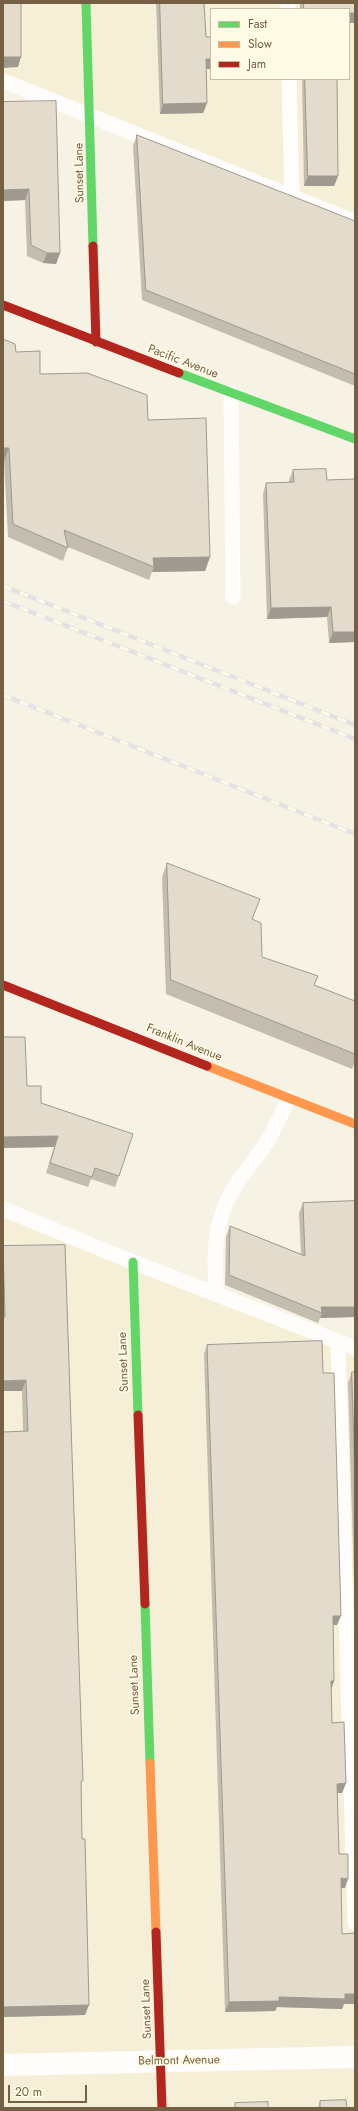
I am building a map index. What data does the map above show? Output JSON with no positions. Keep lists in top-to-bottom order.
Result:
{
  "streets": {
    "street": [
      "Sunset Lane",
      "Pacific Avenue",
      "Franklin Avenue",
      "Belmont Avenue"
    ]
  },
  "crossings": [
    ["Sunset Lane", "Pacific Avenue"],
    ["Sunset Lane", "Belmont Avenue"]
  ],
  "legend": ["Fast", "Slow", "Jam"],
  "scale_bar": "20 m"
}
